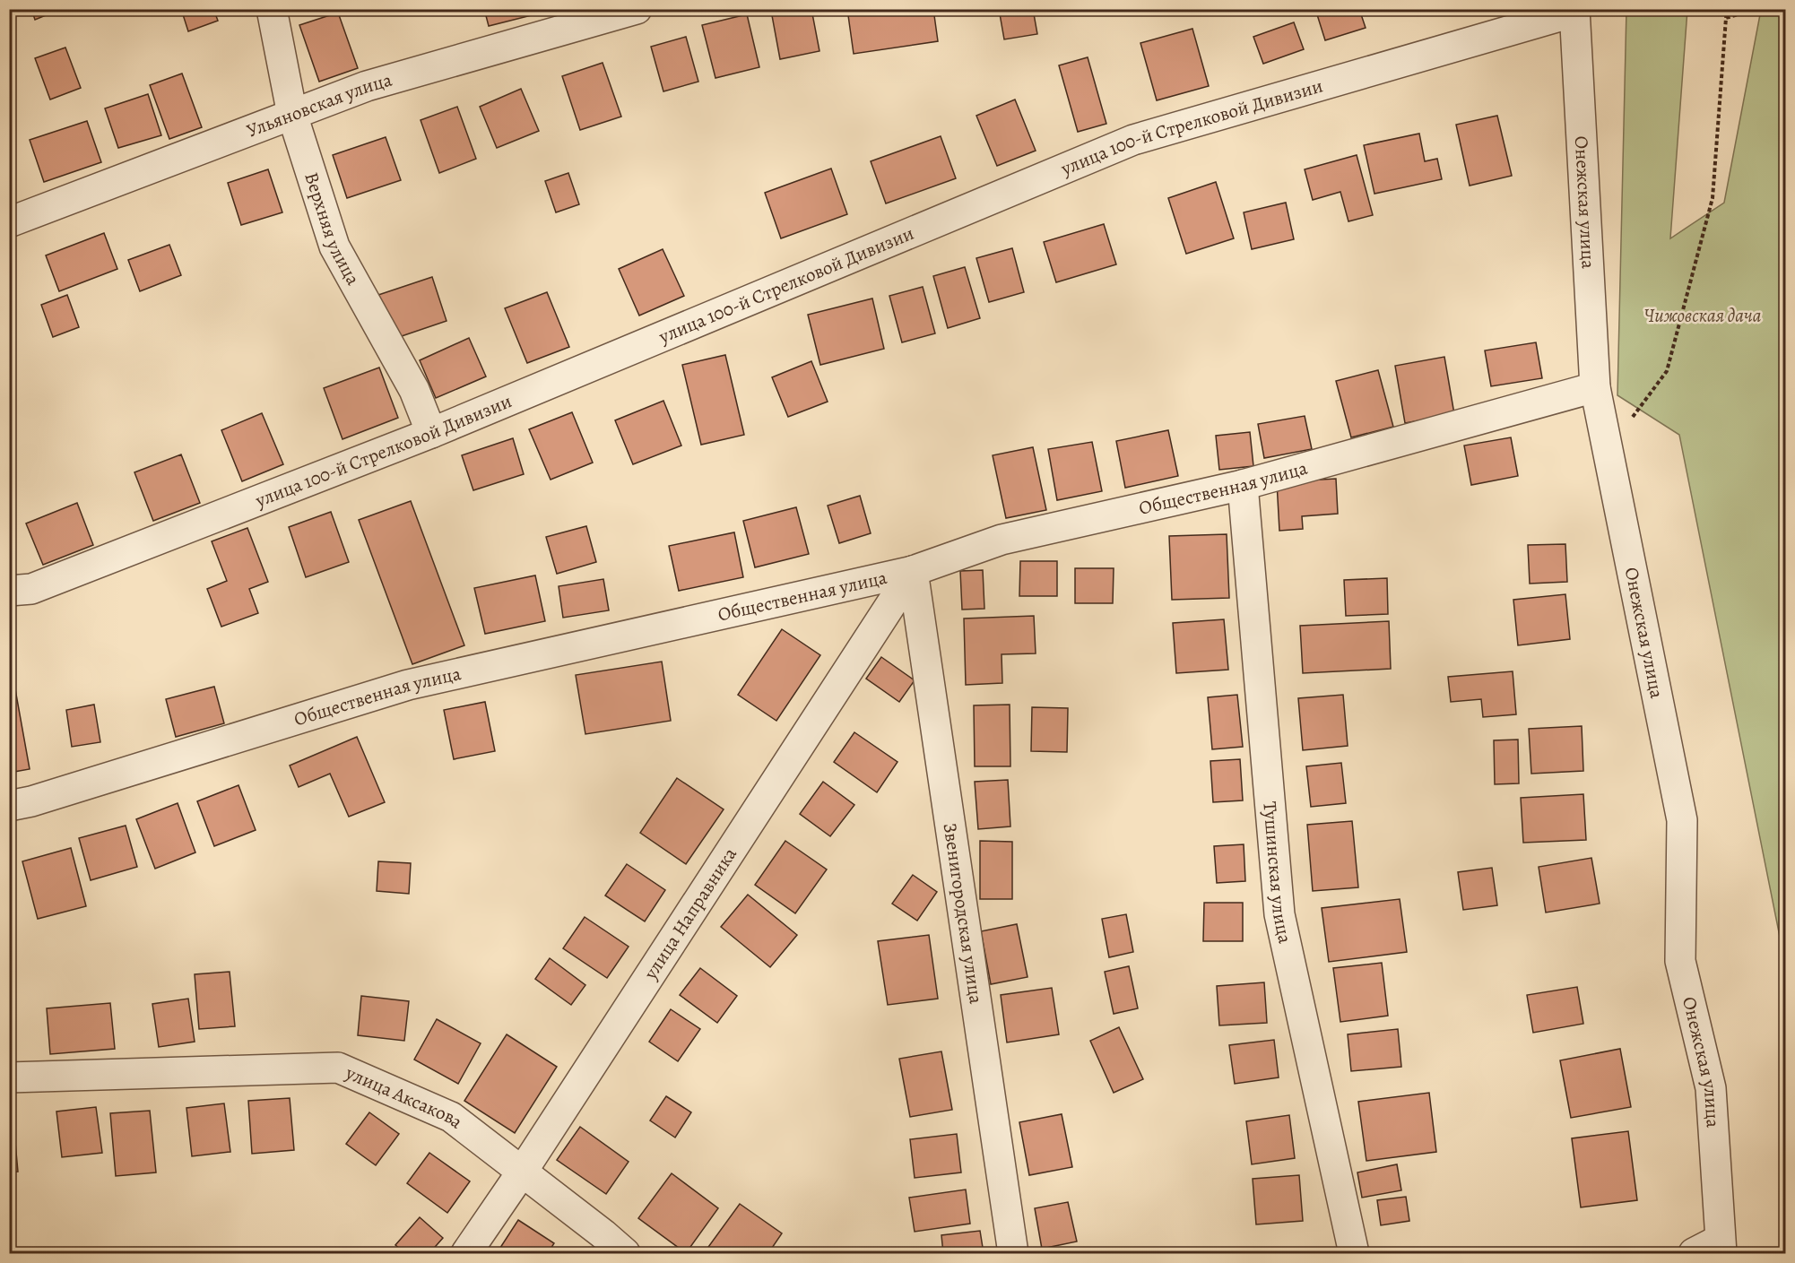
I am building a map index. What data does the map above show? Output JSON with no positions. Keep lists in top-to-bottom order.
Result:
{
  "streets": {
    "street": [
      "Ульяновская улица",
      "улица 100-й Стрелковой Дивизии",
      "Онежская улица",
      "Верхняя улица",
      "Общественная улица",
      "Тушинская улица",
      "Звенигородская улица",
      "улица Направника",
      "улица Аксакова"
    ]
  },
  "crossings": [
    ["Ульяновская улица", "Верхняя улица"],
    ["улица 100-й Стрелковой Дивизии", "Онежская улица"],
    ["улица 100-й Стрелковой Дивизии", "Верхняя улица"],
    ["Онежская улица", "Общественная улица"],
    ["Общественная улица", "Тушинская улица"],
    ["Общественная улица", "Звенигородская улица"],
    ["Общественная улица", "улица Направника"],
    ["Звенигородская улица", "улица Направника"],
    ["улица Направника", "улица Аксакова"]
  ],
  "parks": ["Чижовская дача"]
}
